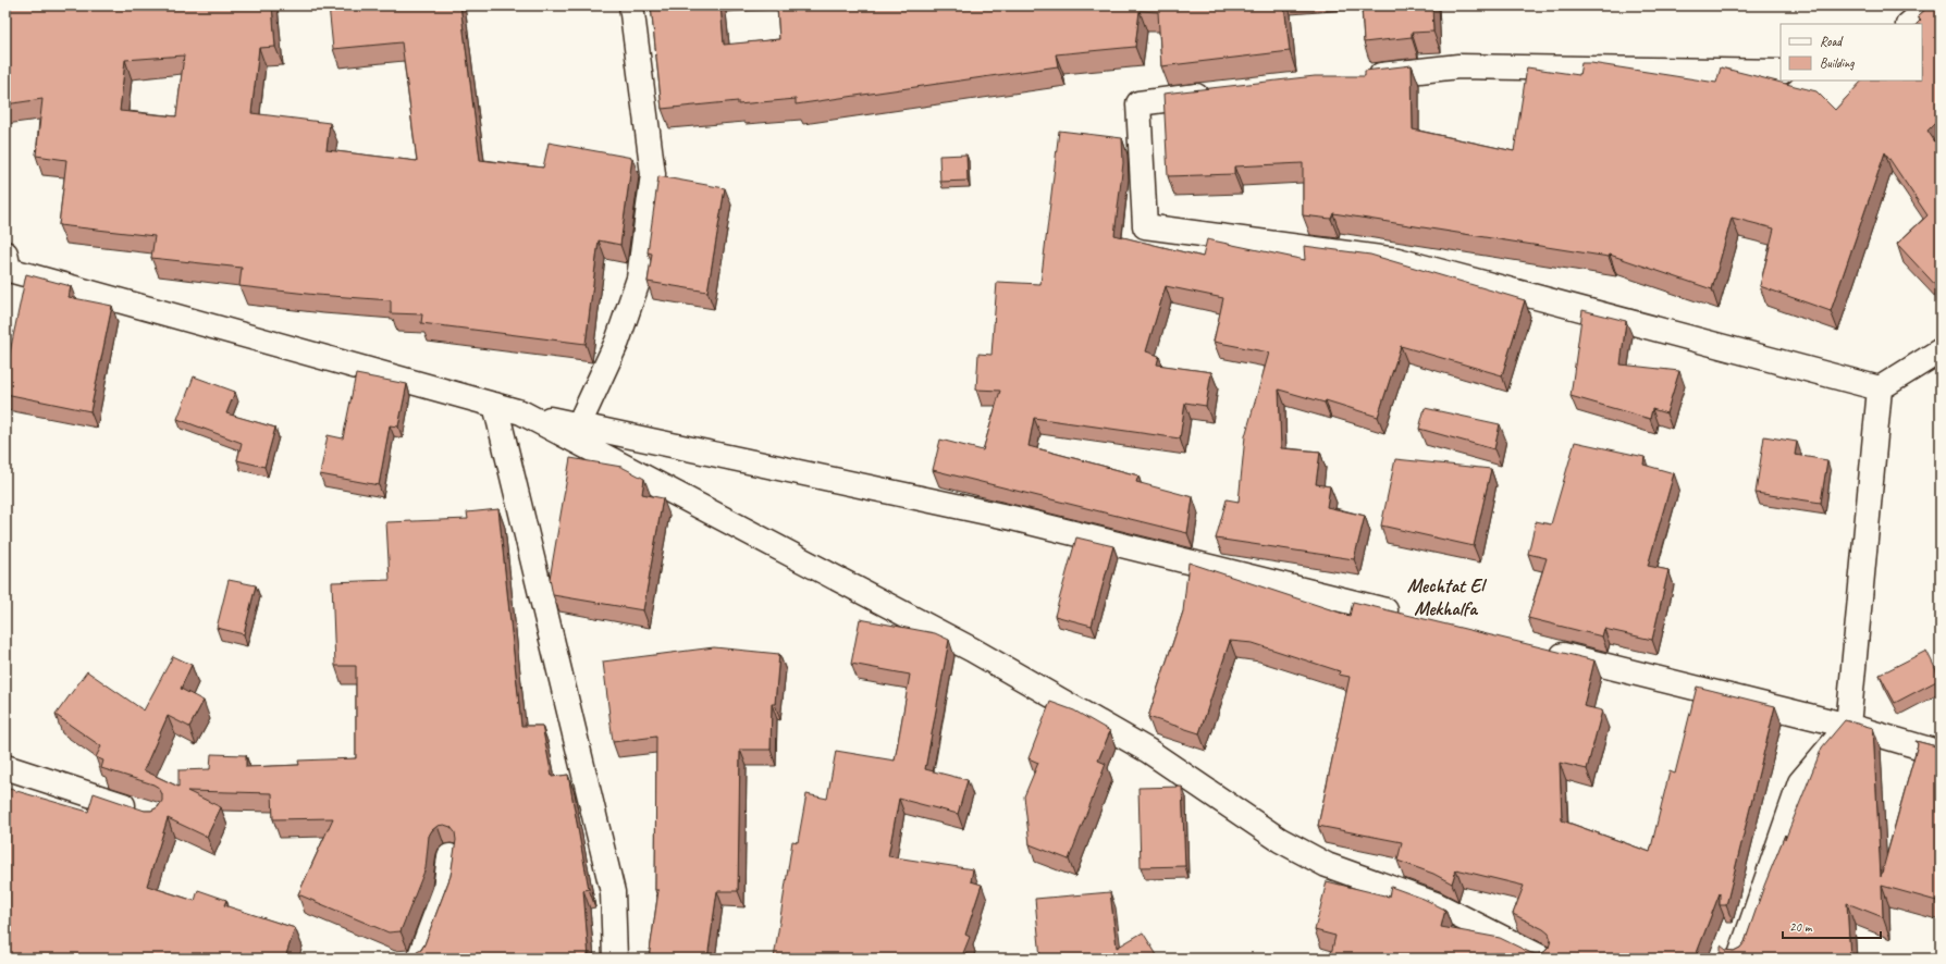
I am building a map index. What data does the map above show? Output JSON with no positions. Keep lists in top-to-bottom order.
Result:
{
  "districts": ["Mechtat El Mekhalfa"],
  "legend": ["Road", "Building"],
  "scale_bar": "20 m"
}
